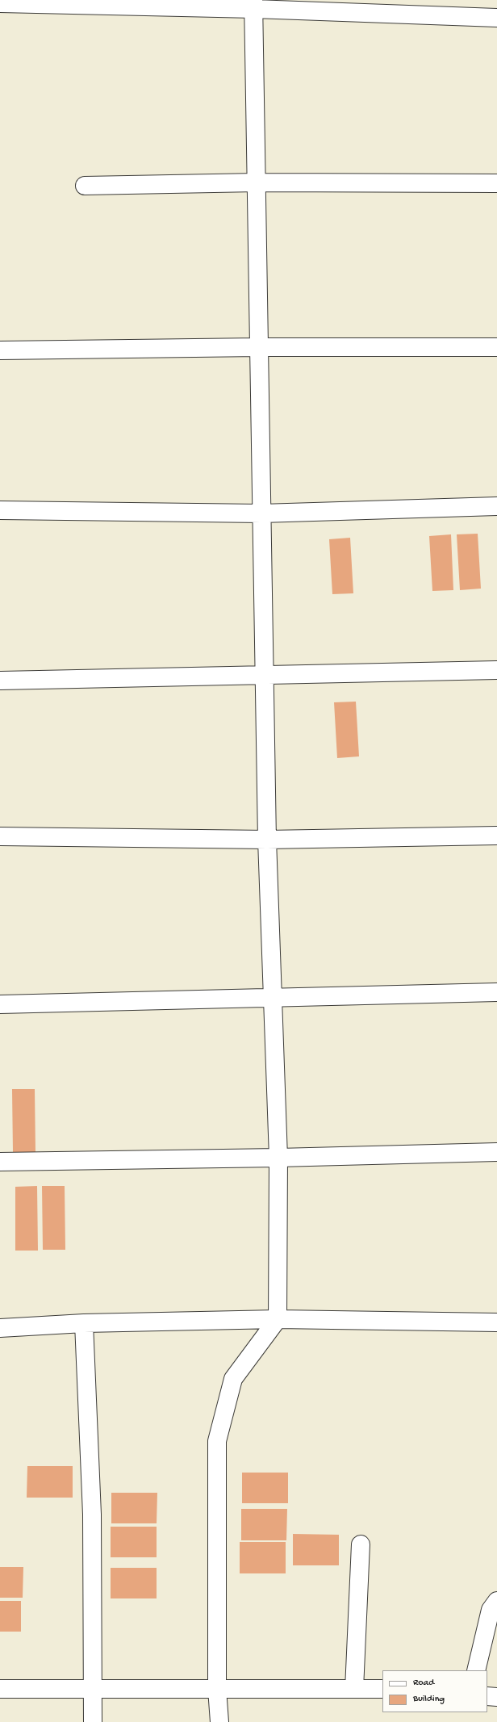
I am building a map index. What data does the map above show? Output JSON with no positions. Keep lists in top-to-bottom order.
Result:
{
  "legend": ["Road", "Building"]
}
